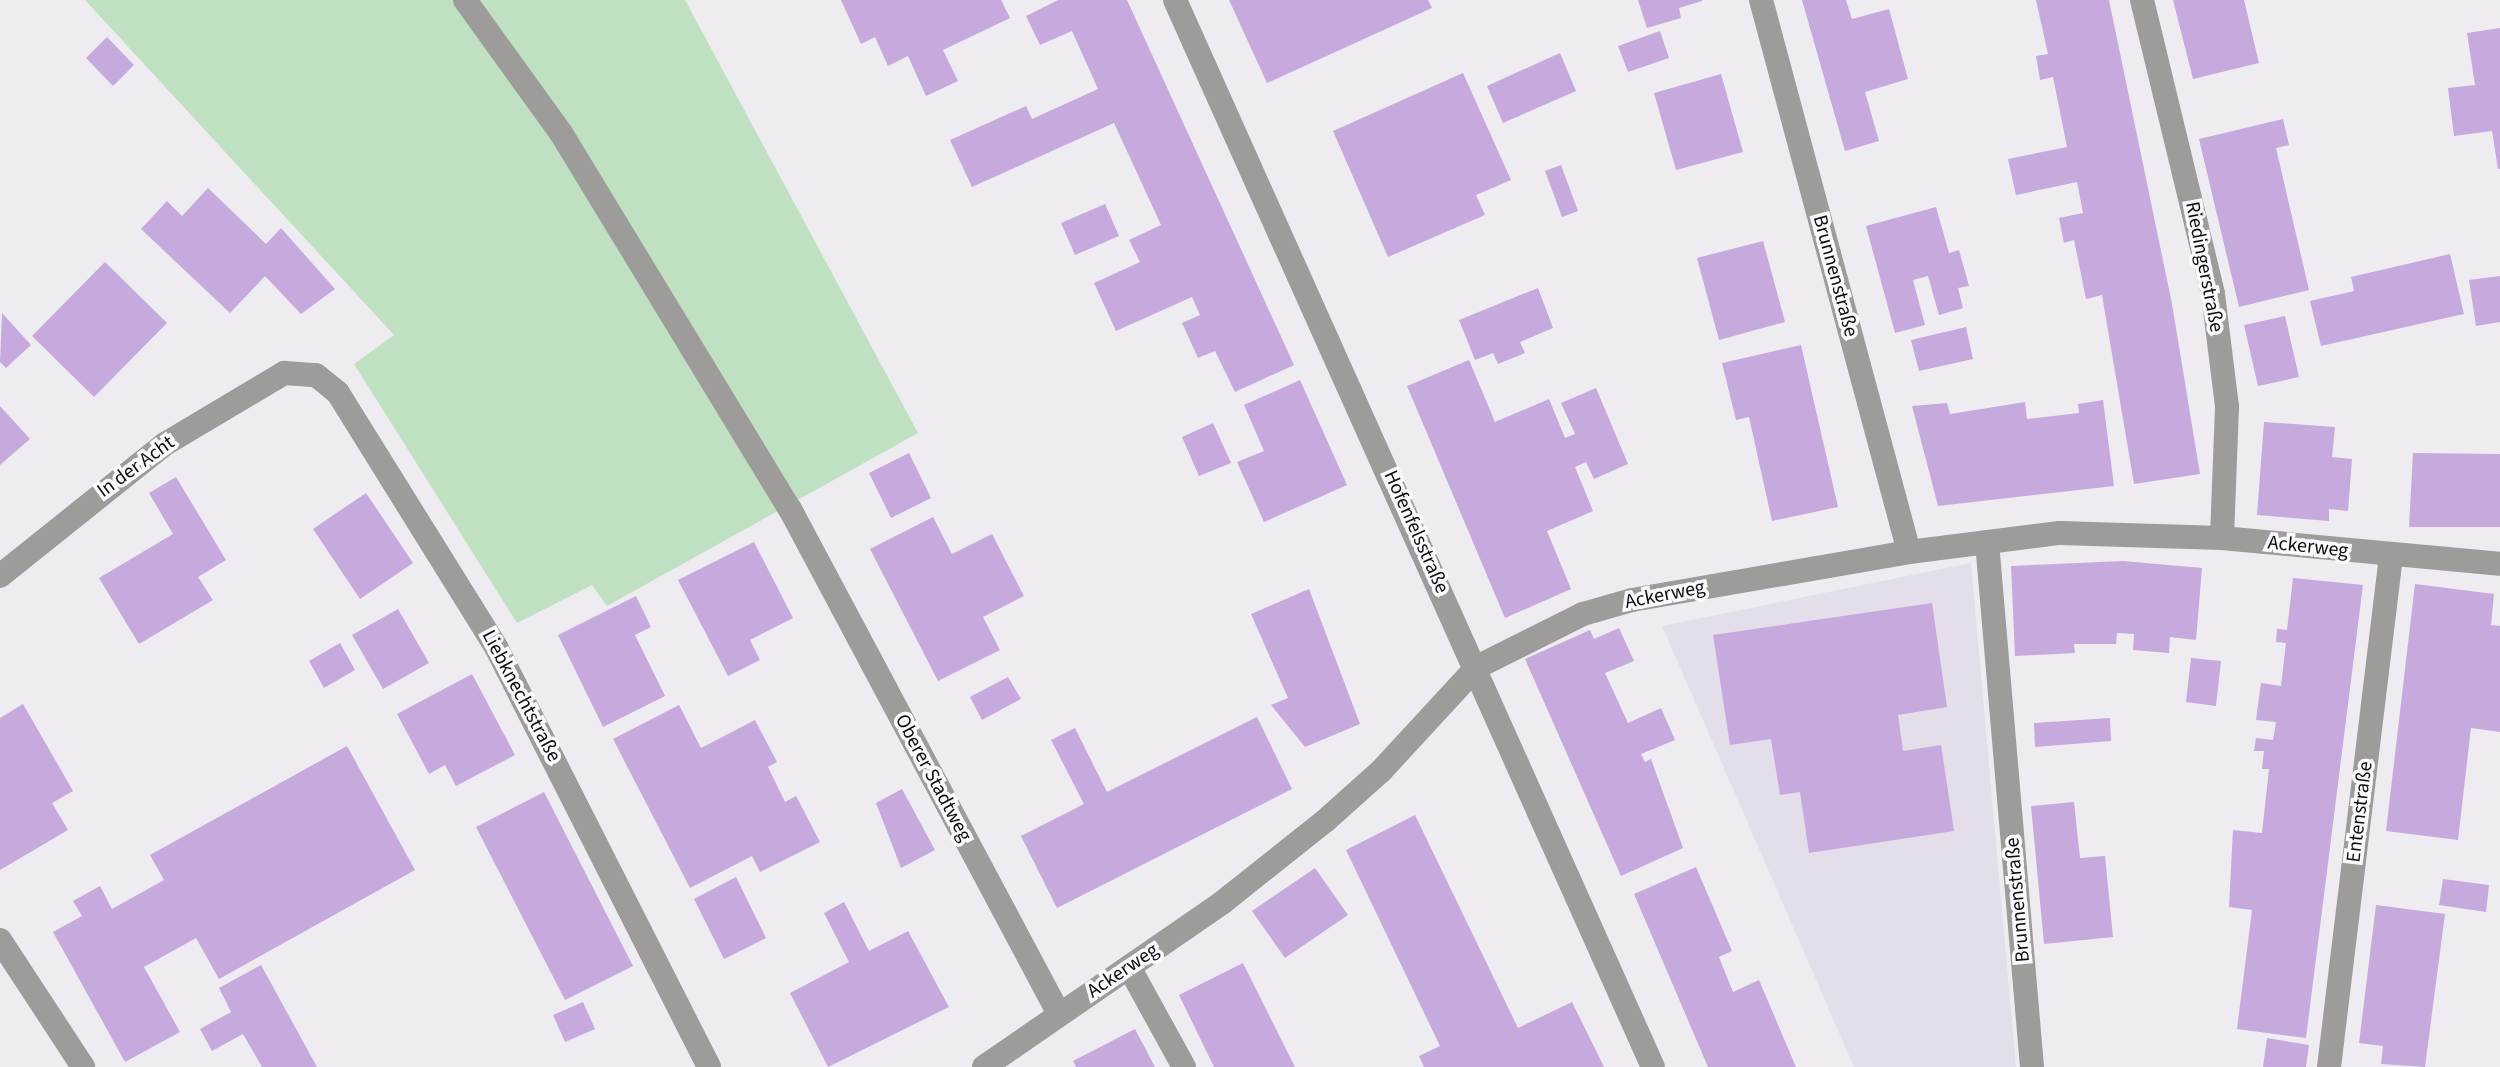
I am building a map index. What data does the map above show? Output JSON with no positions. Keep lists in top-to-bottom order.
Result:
{
  "streets": {
    "street": [
      "Riedingerstraße",
      "Brunnenstraße",
      "In der Acht",
      "Hofenfelsstraße",
      "Ackerweg",
      "Liebknechtstraße",
      "Oberer Stadtweg",
      "Entenstraße"
    ]
  },
  "crossings": [
    ["Riedingerstraße", "Ackerweg"],
    ["Brunnenstraße", "Ackerweg"],
    ["In der Acht", "Liebknechtstraße"],
    ["Hofenfelsstraße", "Ackerweg"],
    ["Ackerweg", "Oberer Stadtweg"],
    ["Ackerweg", "Entenstraße"]
  ]
}
